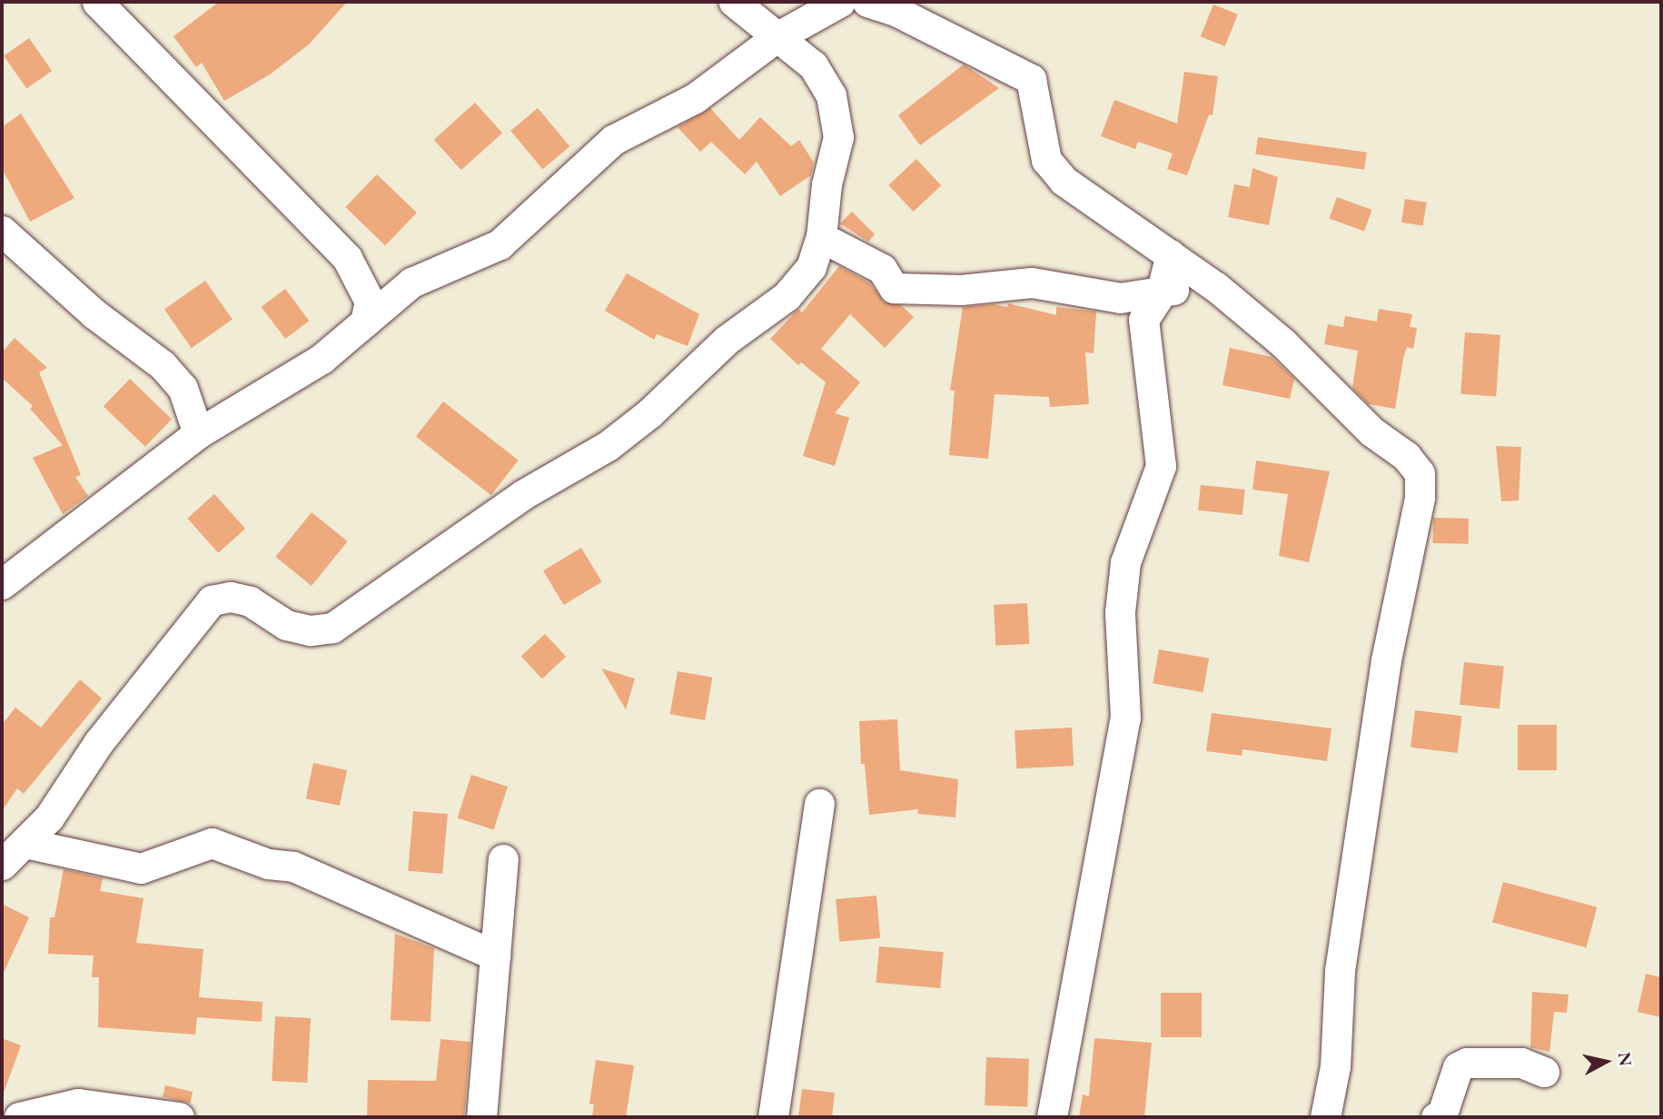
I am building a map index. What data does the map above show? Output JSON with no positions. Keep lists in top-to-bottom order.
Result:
{
  "north": "right"
}
